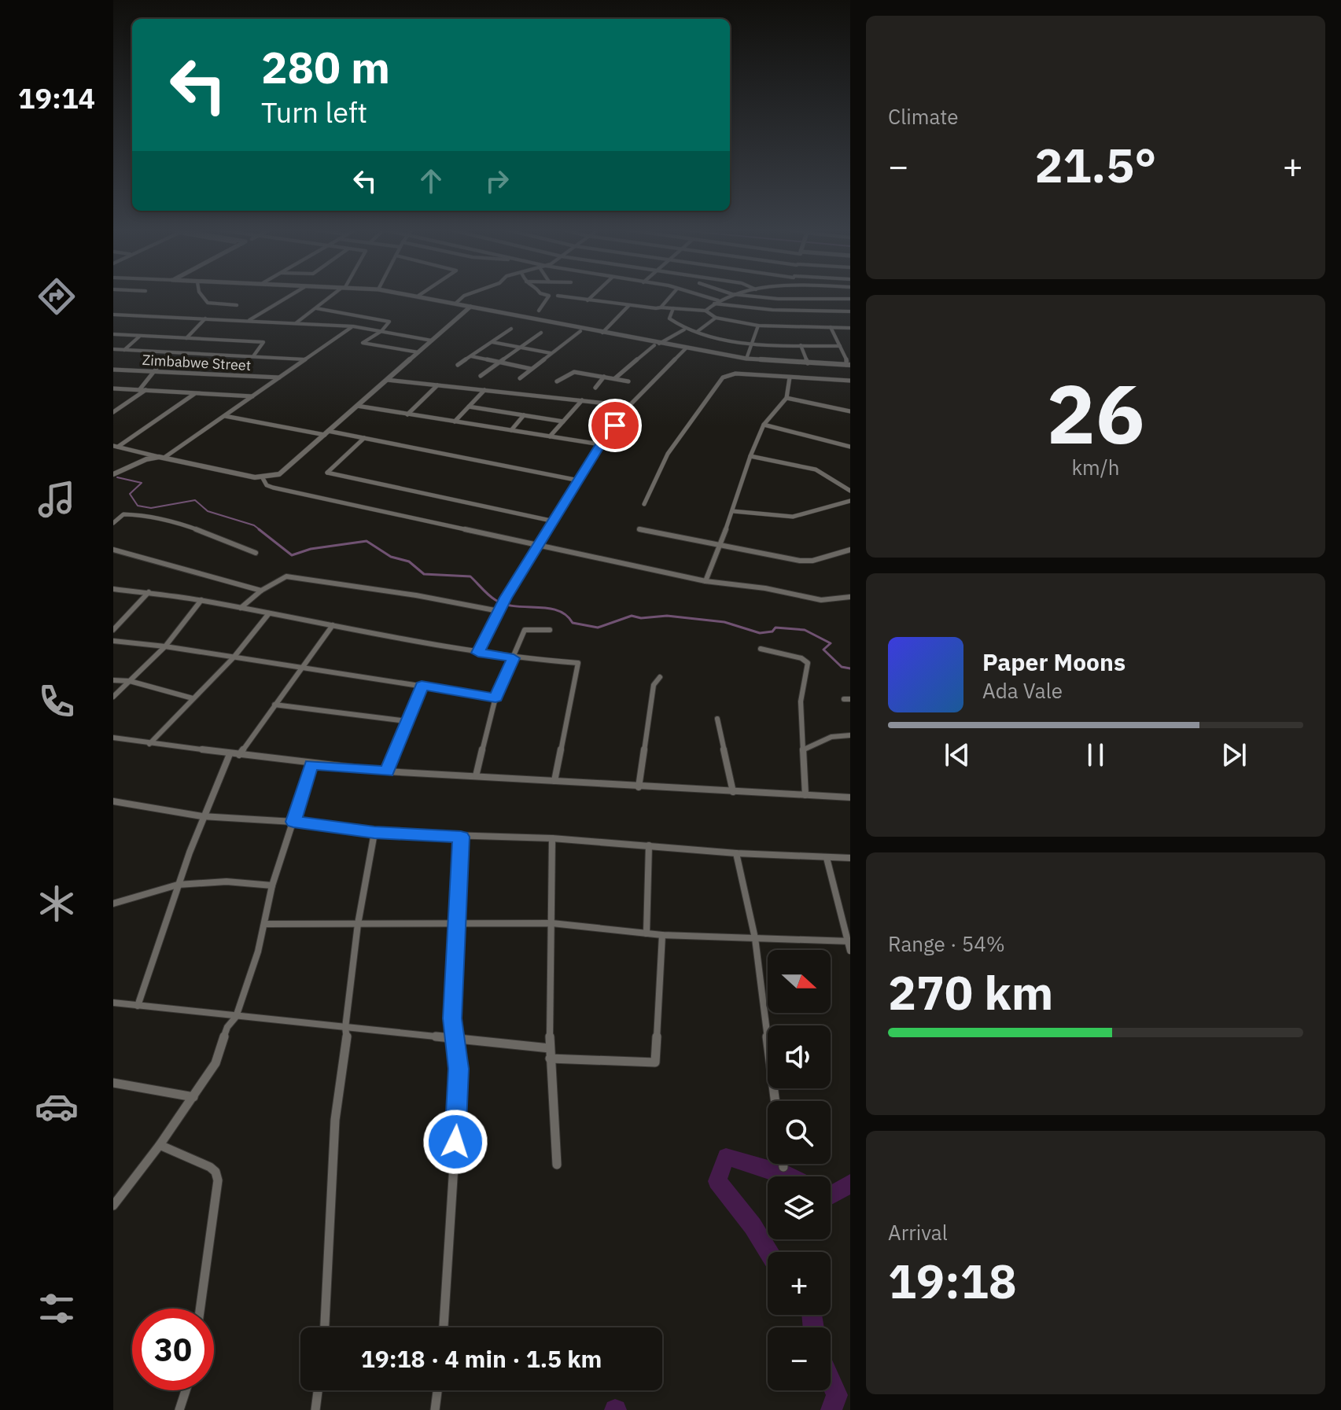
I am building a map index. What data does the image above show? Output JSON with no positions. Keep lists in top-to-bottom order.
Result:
{
  "streets": {
    "street": ["Zimbabwe Street"]
  },
  "north": "right",
  "page": {
    "tabs": "19:14",
    "tile": [
      "Climate",
      ["26", "km/h"],
      ["Range · 54%", "270 km"],
      ["Arrival", "19:18"]
    ],
    "turn": ["280 m", "Turn left"],
    "heat": ["−", "21.5°", "+"],
    "song": ["Paper Moons", "Ada Vale"],
    "map_buttons": ["+", "−"],
    "limit": "30",
    "trip": "19:18 · 4 min · 1.5 km"
  }
}
